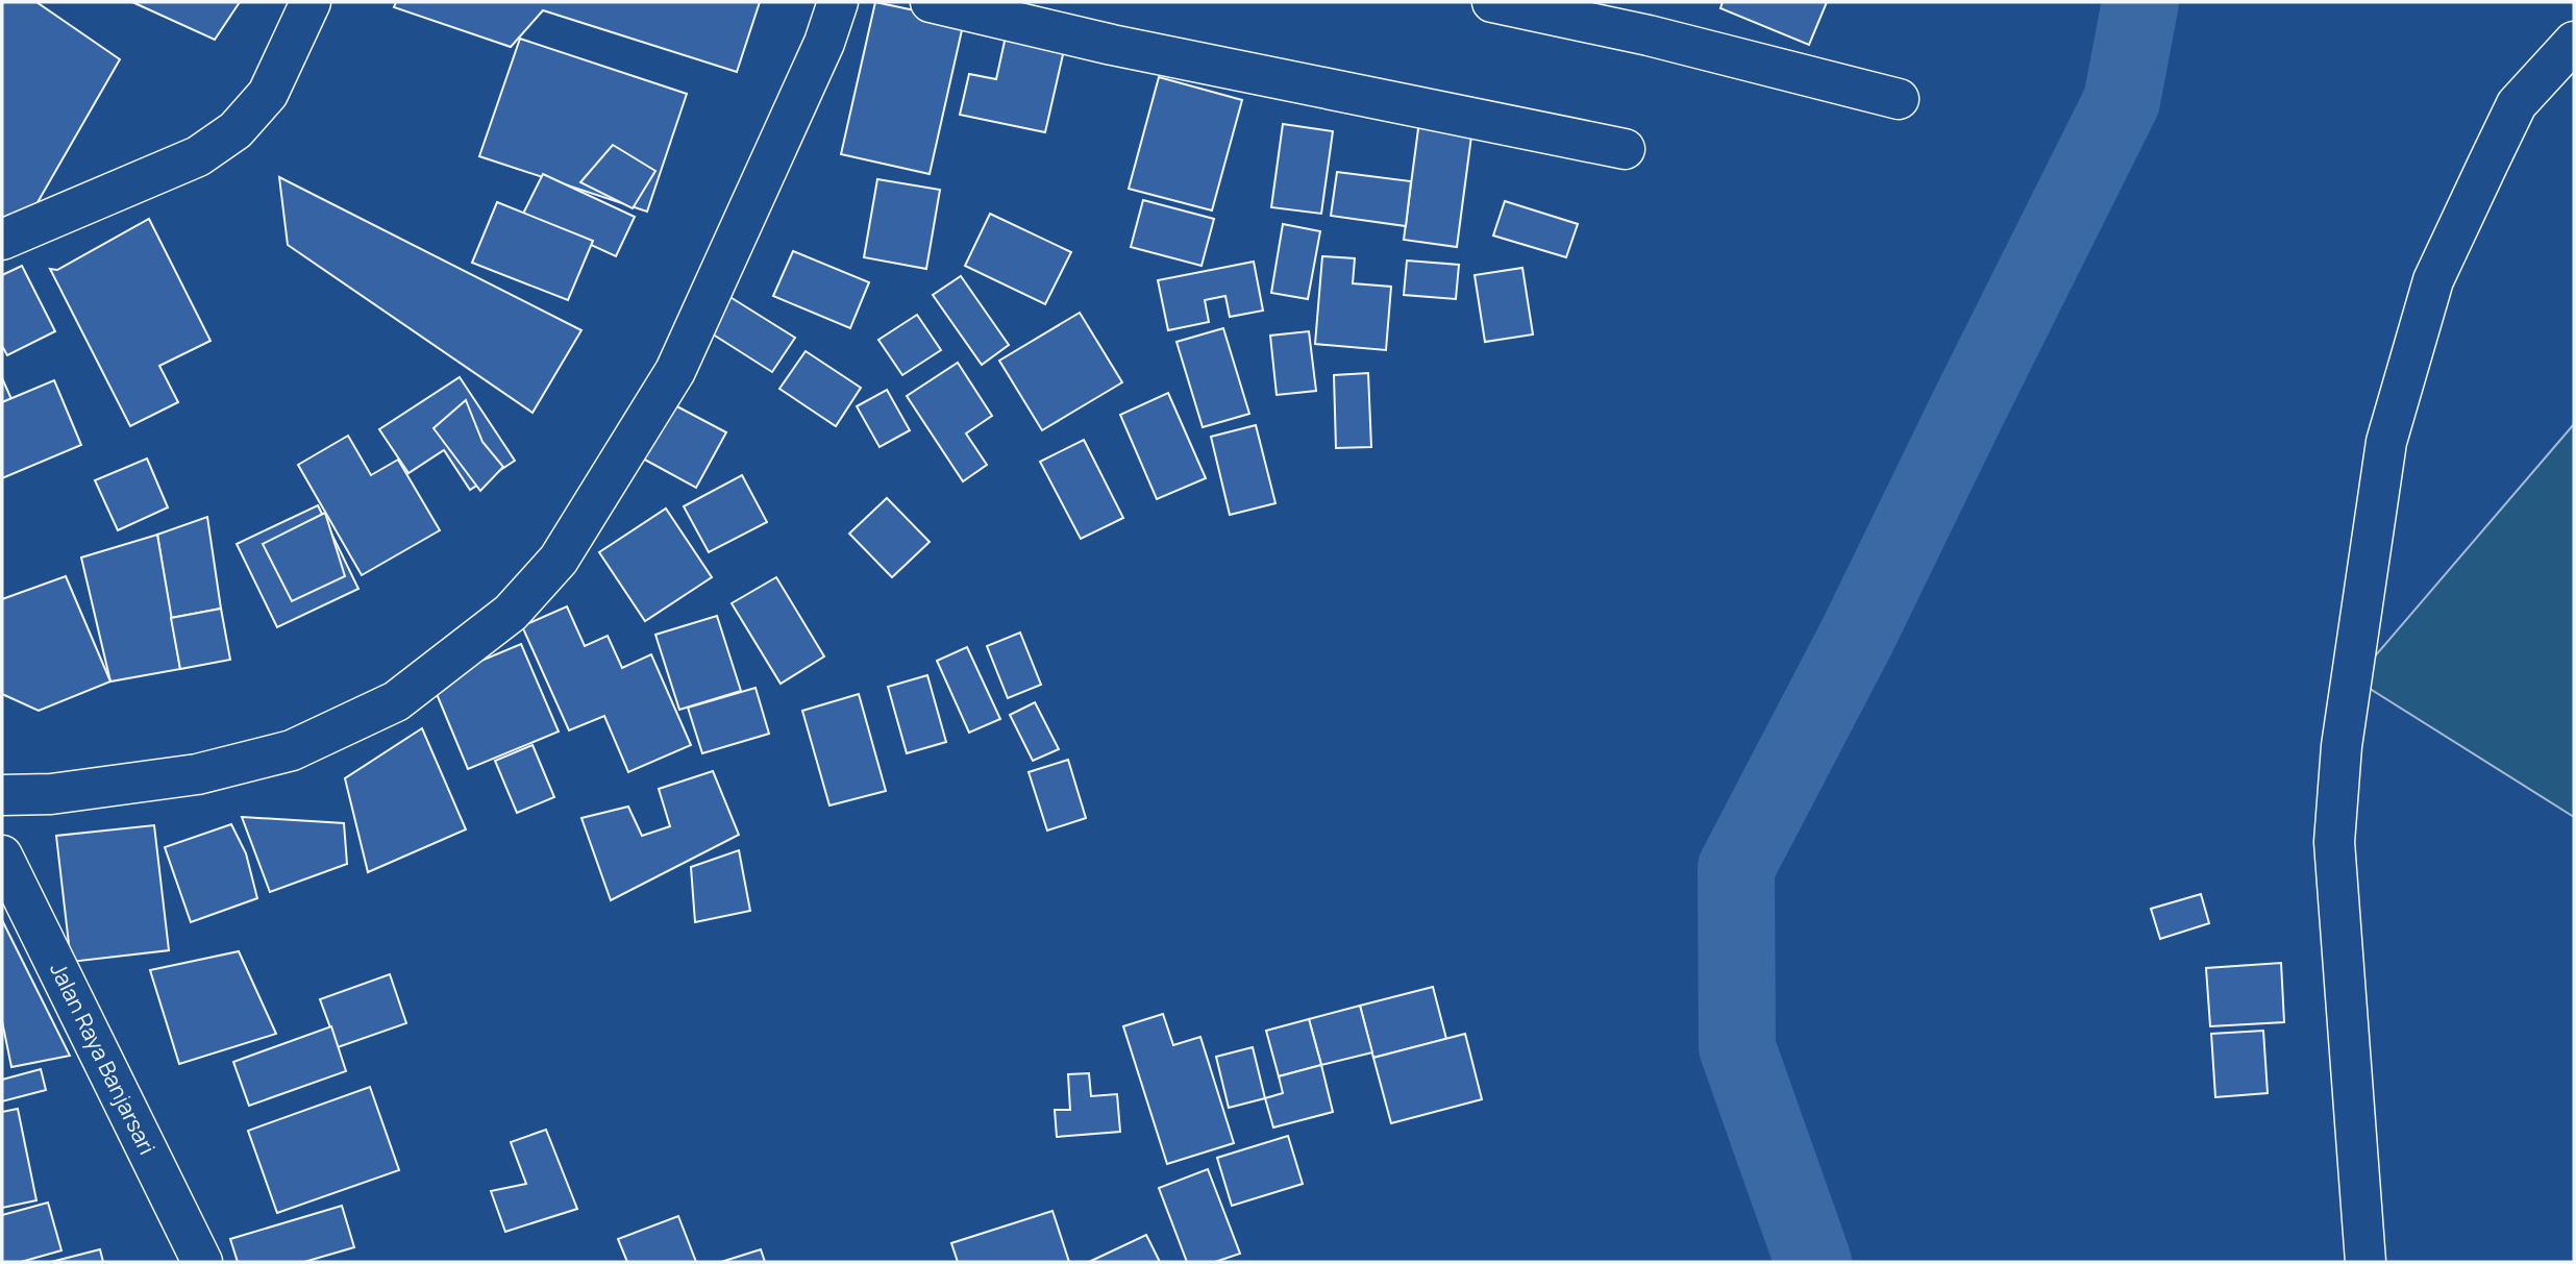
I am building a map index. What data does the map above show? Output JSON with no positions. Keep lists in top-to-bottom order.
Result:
{
  "streets": {
    "main road": ["Jalan Raya Banjarsari"]
  }
}
